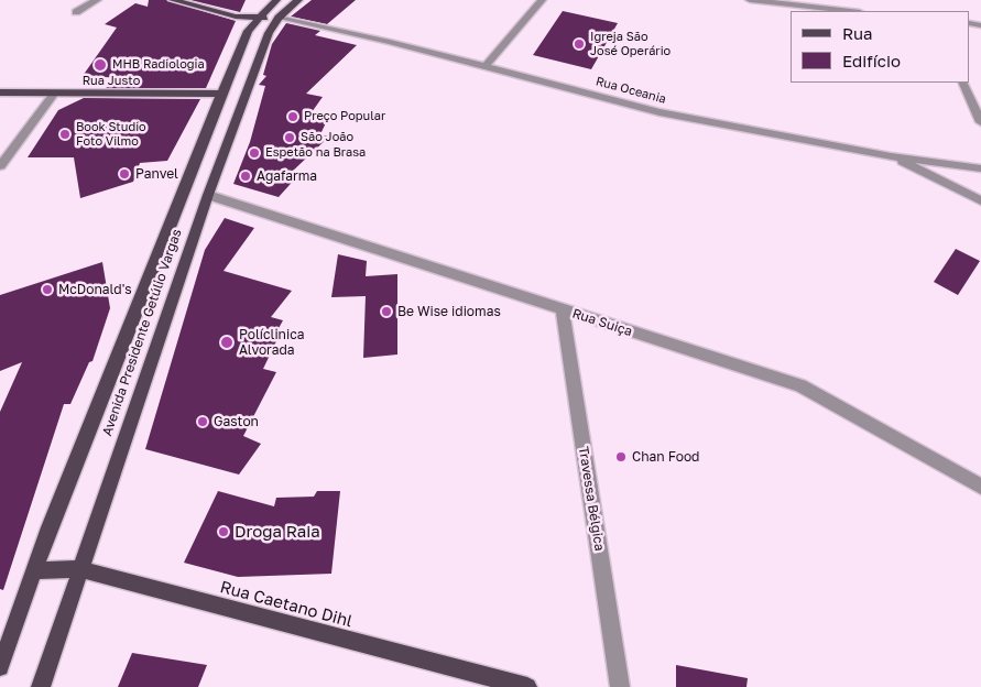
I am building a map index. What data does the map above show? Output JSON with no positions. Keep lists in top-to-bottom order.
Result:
{
  "streets": {
    "main road": ["Rua Justo", "Avenida Presidente Getúlio Vargas", "Rua Caetano Dihl"],
    "street": ["Rua Oceania", "Rua Suiça", "Travessa Bélgica"]
  },
  "crossings": [
    ["Rua Justo", "Avenida Presidente Getúlio Vargas"],
    ["Rua Oceania", "Avenida Presidente Getúlio Vargas"],
    ["Rua Suiça", "Avenida Presidente Getúlio Vargas"],
    ["Rua Suiça", "Travessa Bélgica"],
    ["Avenida Presidente Getúlio Vargas", "Rua Caetano Dihl"]
  ],
  "places": [
    "Igreja São José Operário",
    "MHB Radiologia",
    "Preço Popular",
    "Book Studio Foto Vilmo",
    "São João",
    "Espetão na Brasa",
    "Panvel",
    "Agafarma",
    "McDonald's",
    "Be Wise idiomas",
    "Políclinica Alvorada",
    "Gaston",
    "Chan Food",
    "Droga Raia"
  ],
  "legend": ["Rua", "Edifício"]
}
